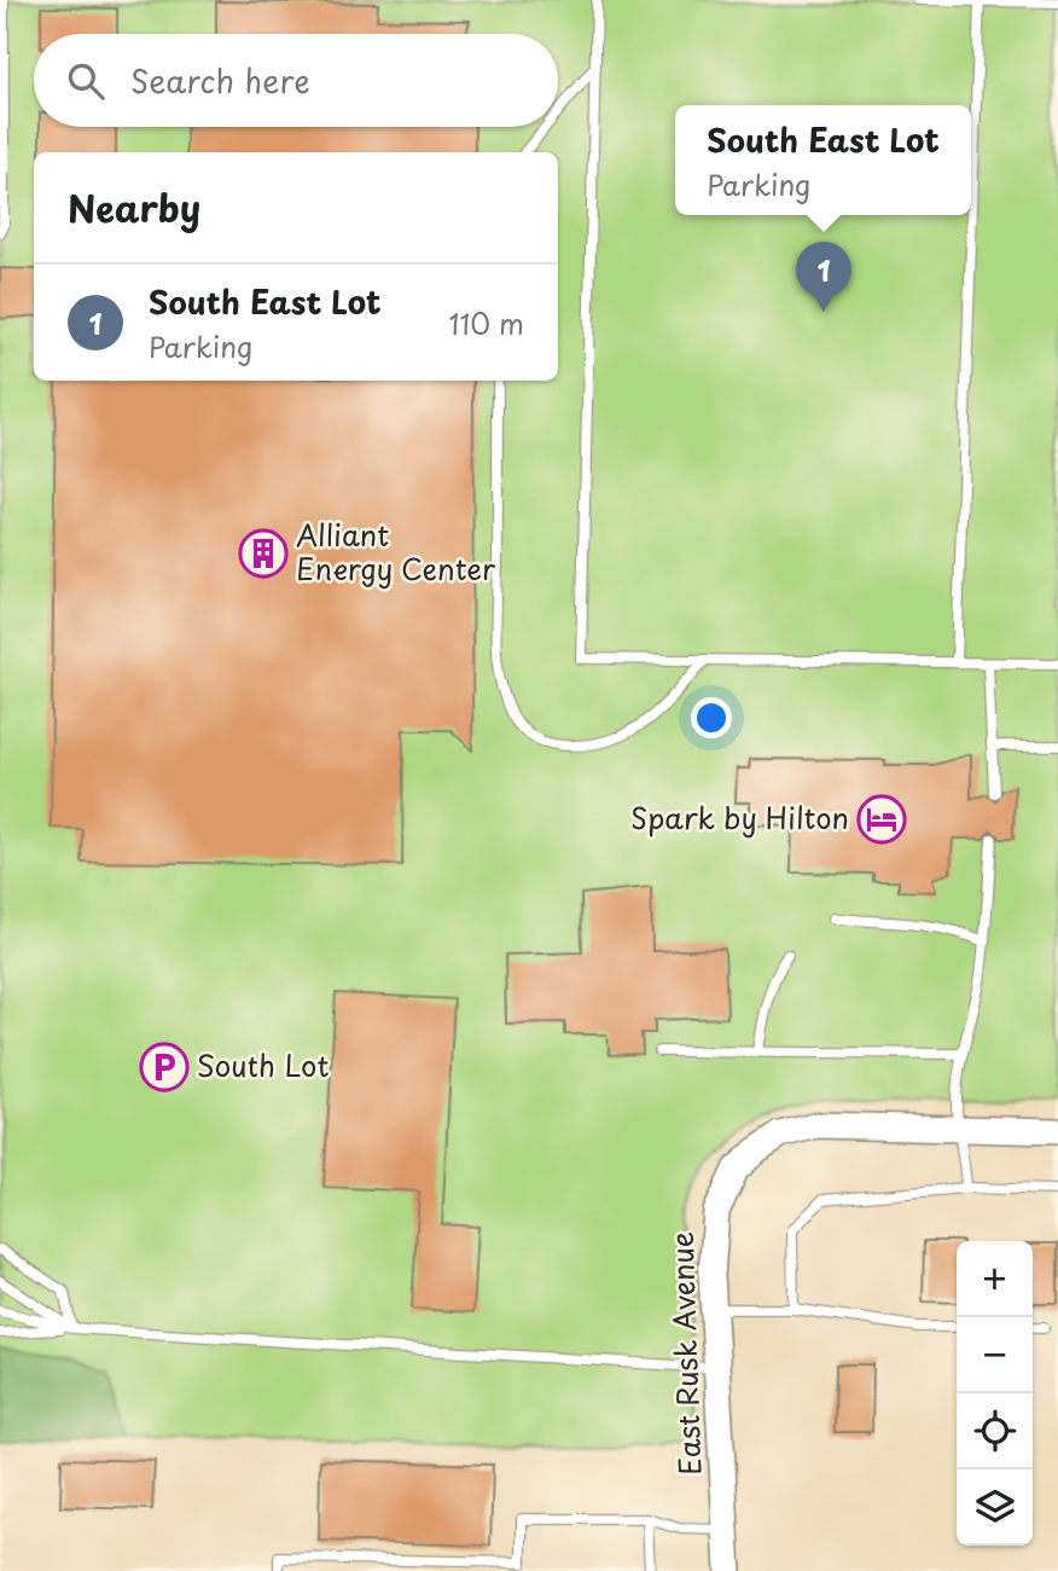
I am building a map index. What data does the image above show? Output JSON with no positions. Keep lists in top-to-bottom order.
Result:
{
  "streets": {
    "street": ["East Rusk Avenue"]
  },
  "places": {
    "building": ["Alliant Energy Center"],
    "hotel": ["Spark by Hilton"],
    "parking": ["South Lot"]
  },
  "page": {
    "search": "Search here",
    "popup": ["South East Lot", "Parking"],
    "heading": "Nearby",
    "pins": "1",
    "list": [
      {
        "mark": "1",
        "name": "South East Lot",
        "note": "Parking",
        "value": "110 m"
      }
    ],
    "map_buttons": ["+", "−"]
  }
}
